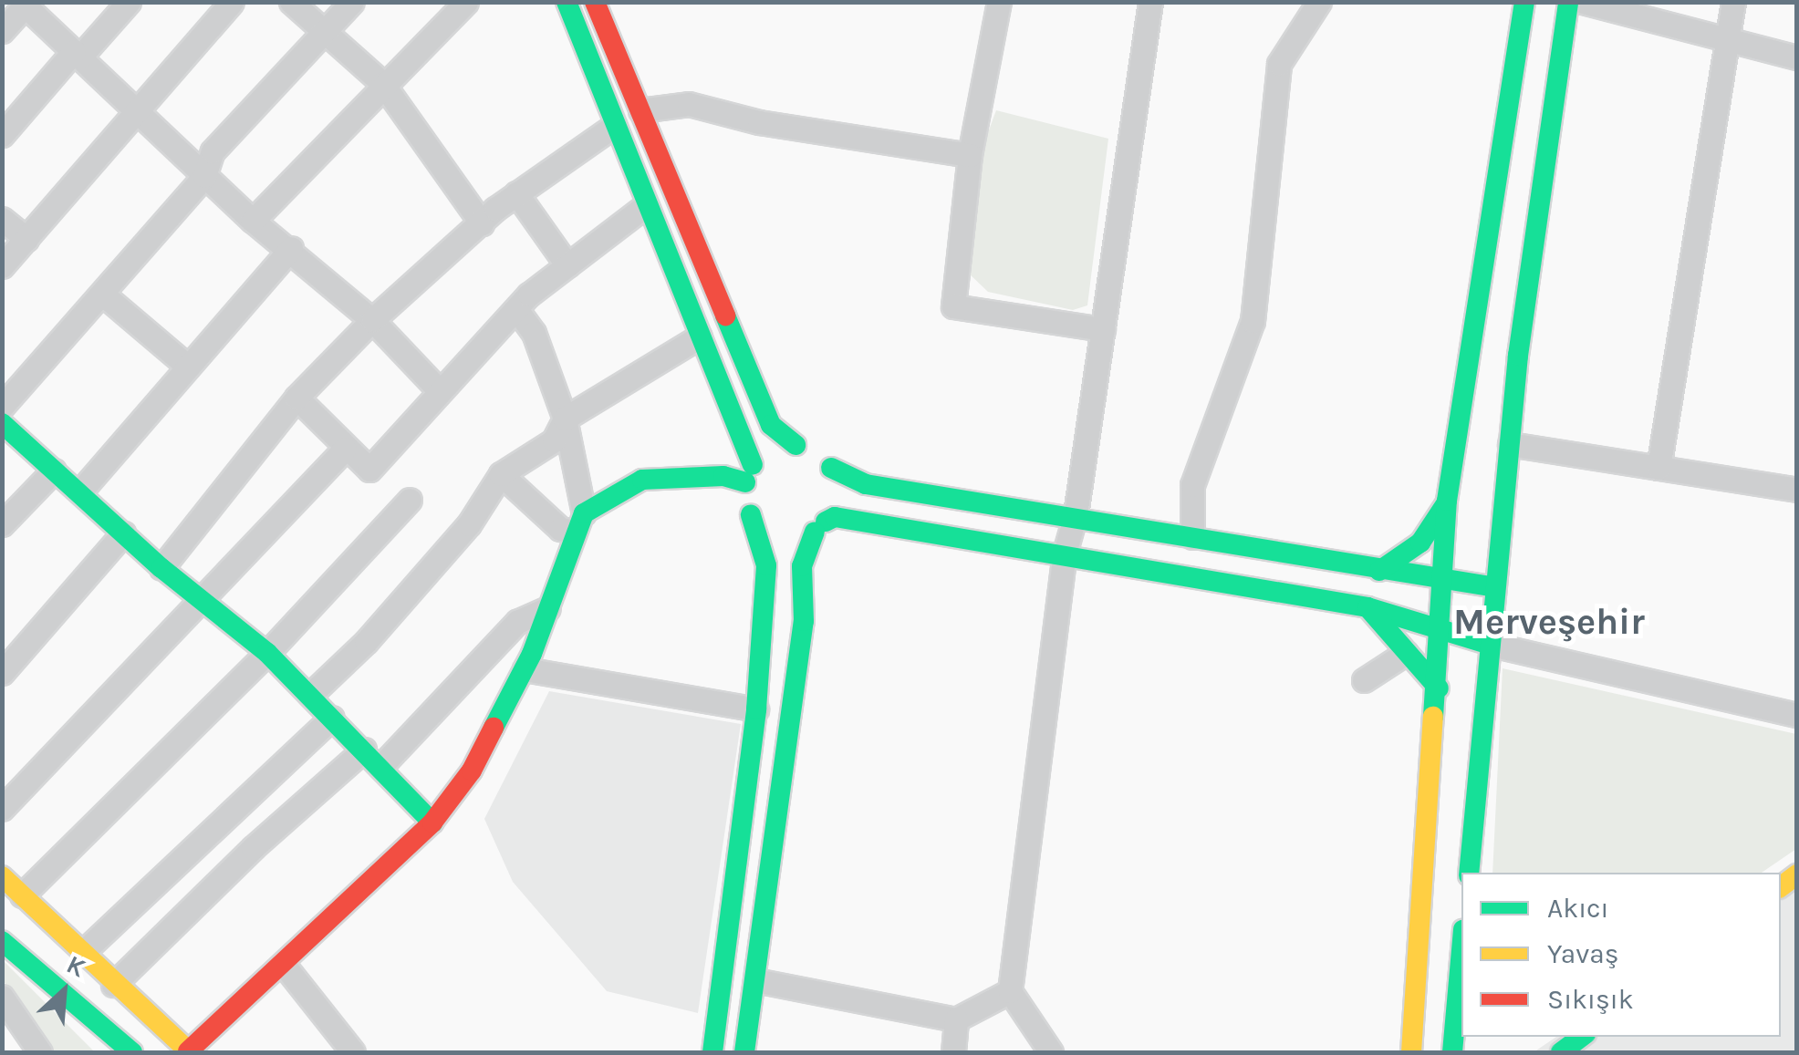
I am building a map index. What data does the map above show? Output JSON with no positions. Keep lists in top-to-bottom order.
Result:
{
  "districts": ["Merveşehir"],
  "legend": ["Akıcı", "Yavaş", "Sıkışık"],
  "north": "top right"
}
